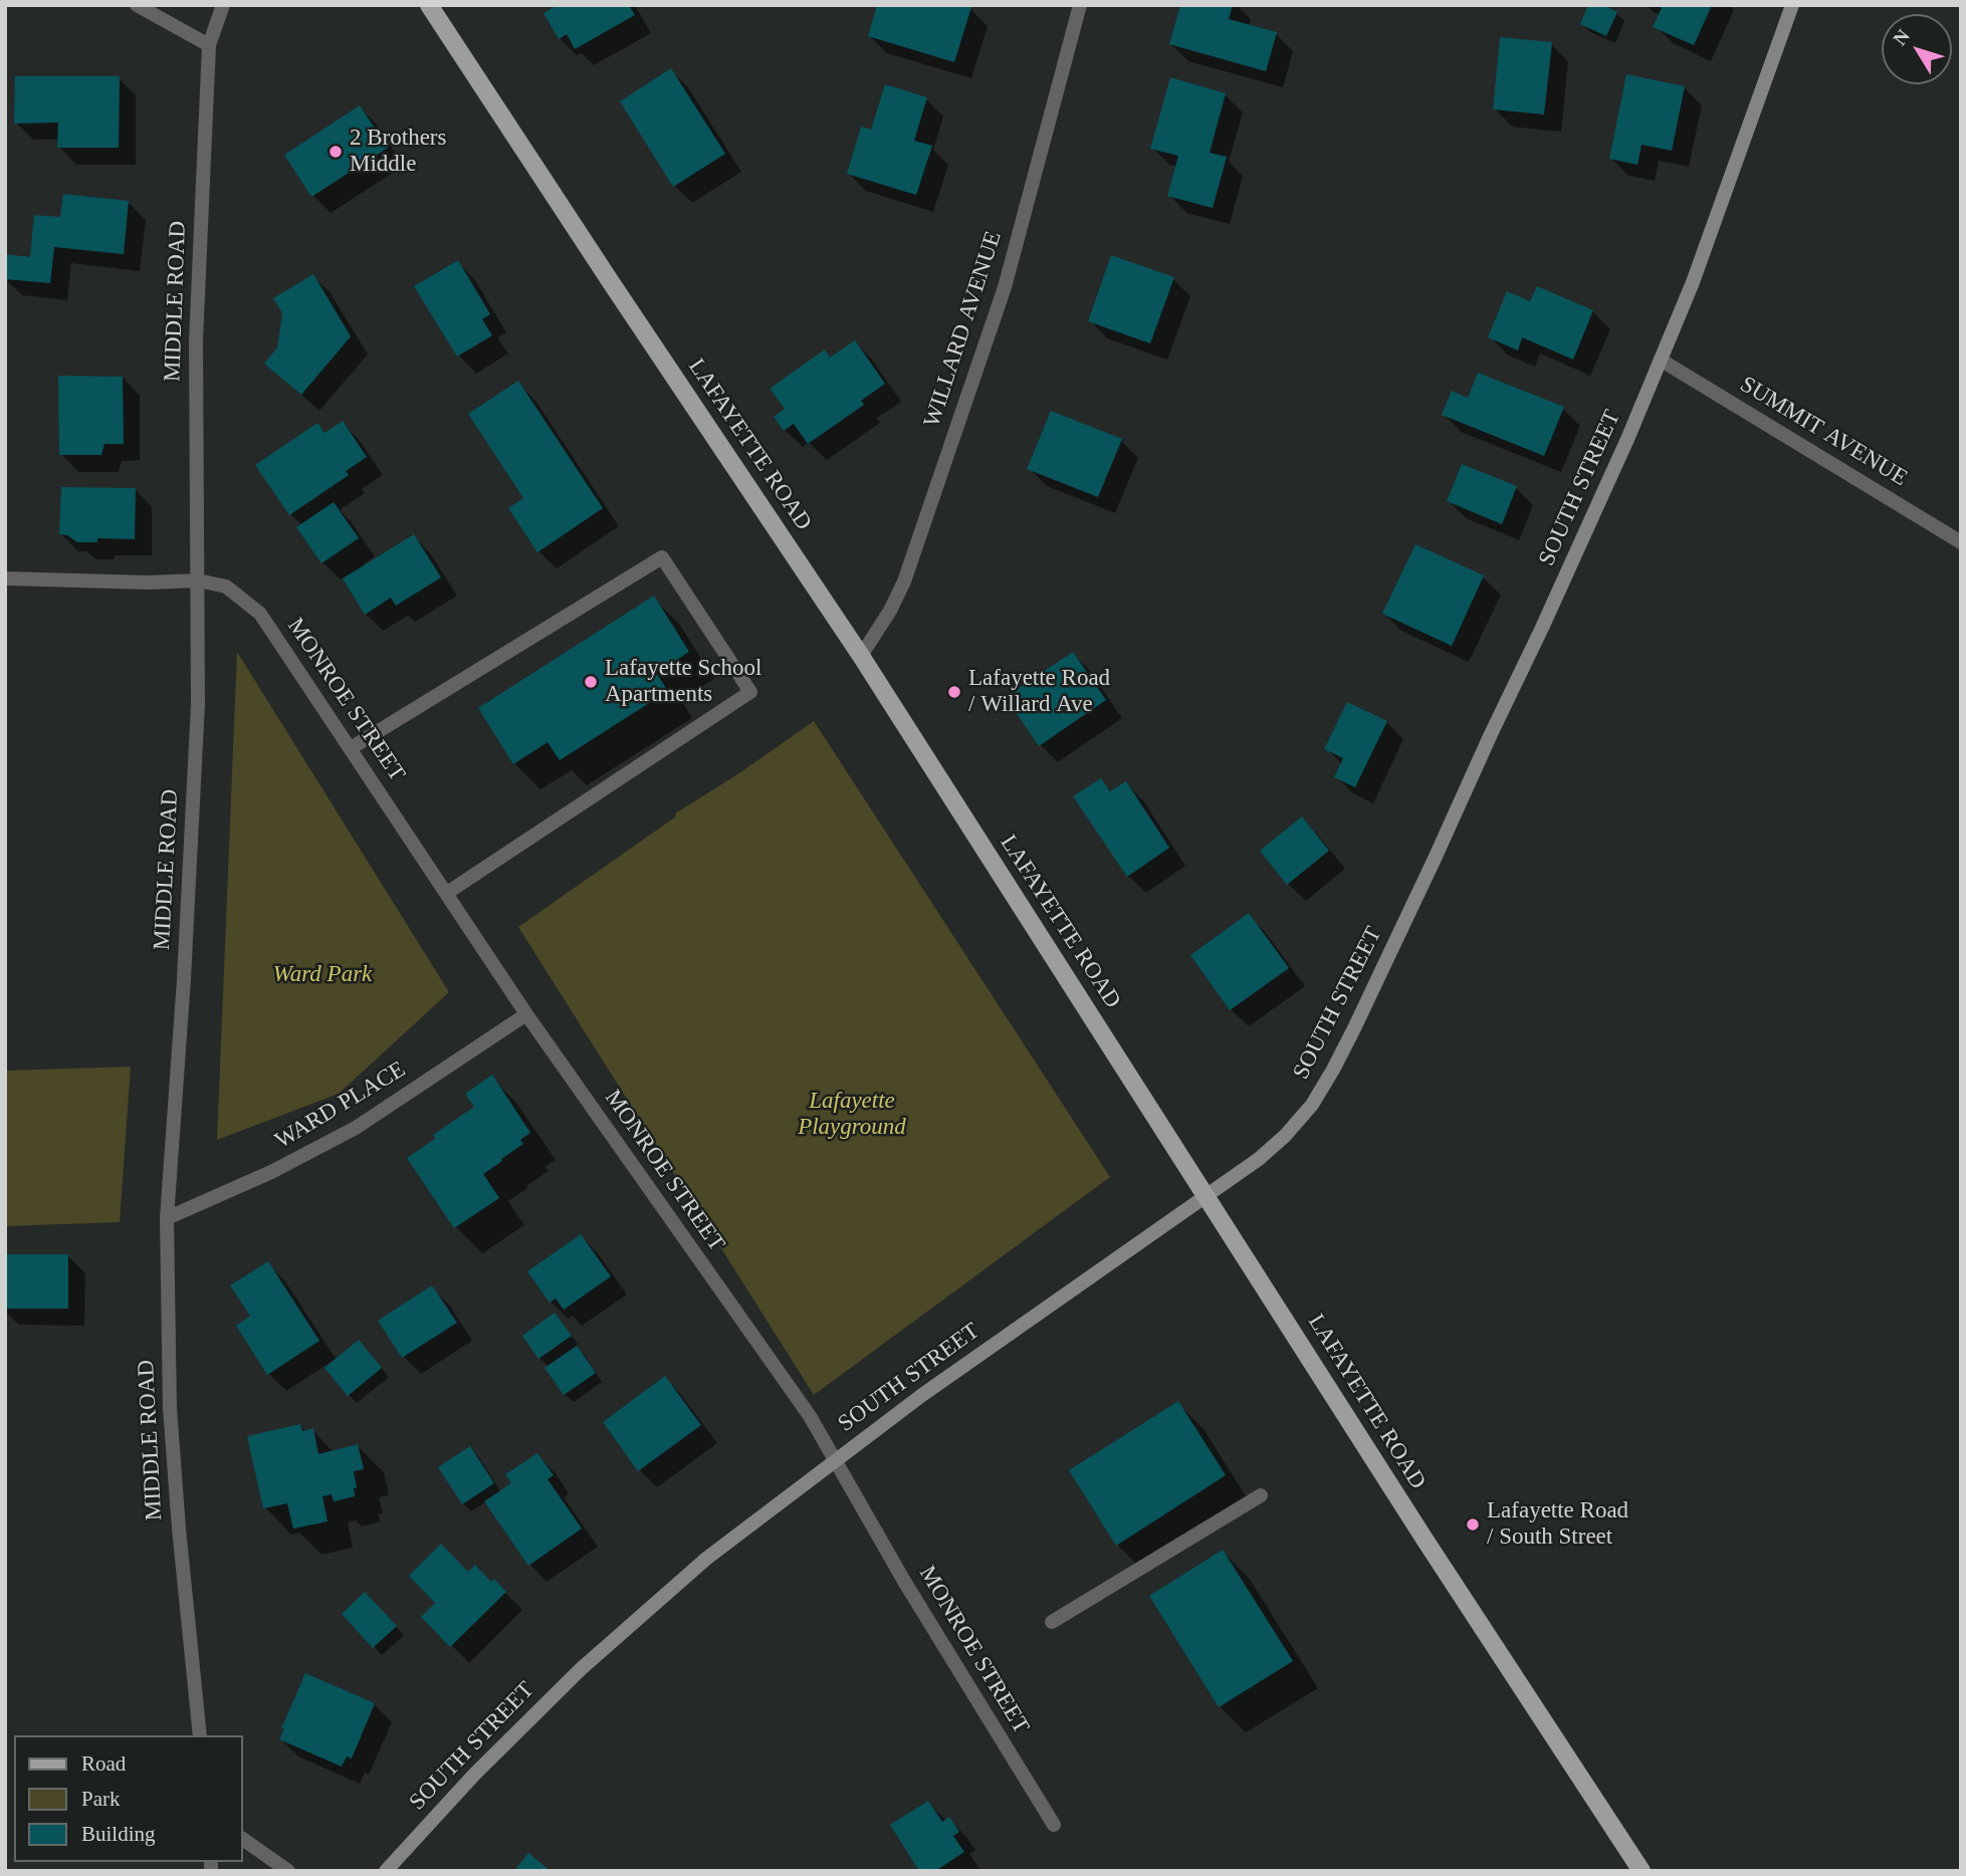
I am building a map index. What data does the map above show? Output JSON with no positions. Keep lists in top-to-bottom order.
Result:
{
  "streets": {
    "main road": ["LAFAYETTE ROAD"],
    "street": [
      "MIDDLE ROAD",
      "WILLARD AVENUE",
      "SUMMIT AVENUE",
      "SOUTH STREET",
      "MONROE STREET",
      "WARD PLACE"
    ]
  },
  "crossings": [
    ["MIDDLE ROAD", "MONROE STREET"],
    ["MIDDLE ROAD", "WARD PLACE"],
    ["WILLARD AVENUE", "LAFAYETTE ROAD"],
    ["SUMMIT AVENUE", "SOUTH STREET"],
    ["LAFAYETTE ROAD", "SOUTH STREET"],
    ["SOUTH STREET", "MONROE STREET"],
    ["MONROE STREET", "WARD PLACE"]
  ],
  "parks": ["Ward Park", "Lafayette Playground"],
  "places": [
    "2 Brothers Middle",
    "Lafayette School Apartments",
    "Lafayette Road / Willard Ave",
    "Lafayette Road / South Street"
  ],
  "legend": ["Road", "Park", "Building"],
  "north": "top left"
}
